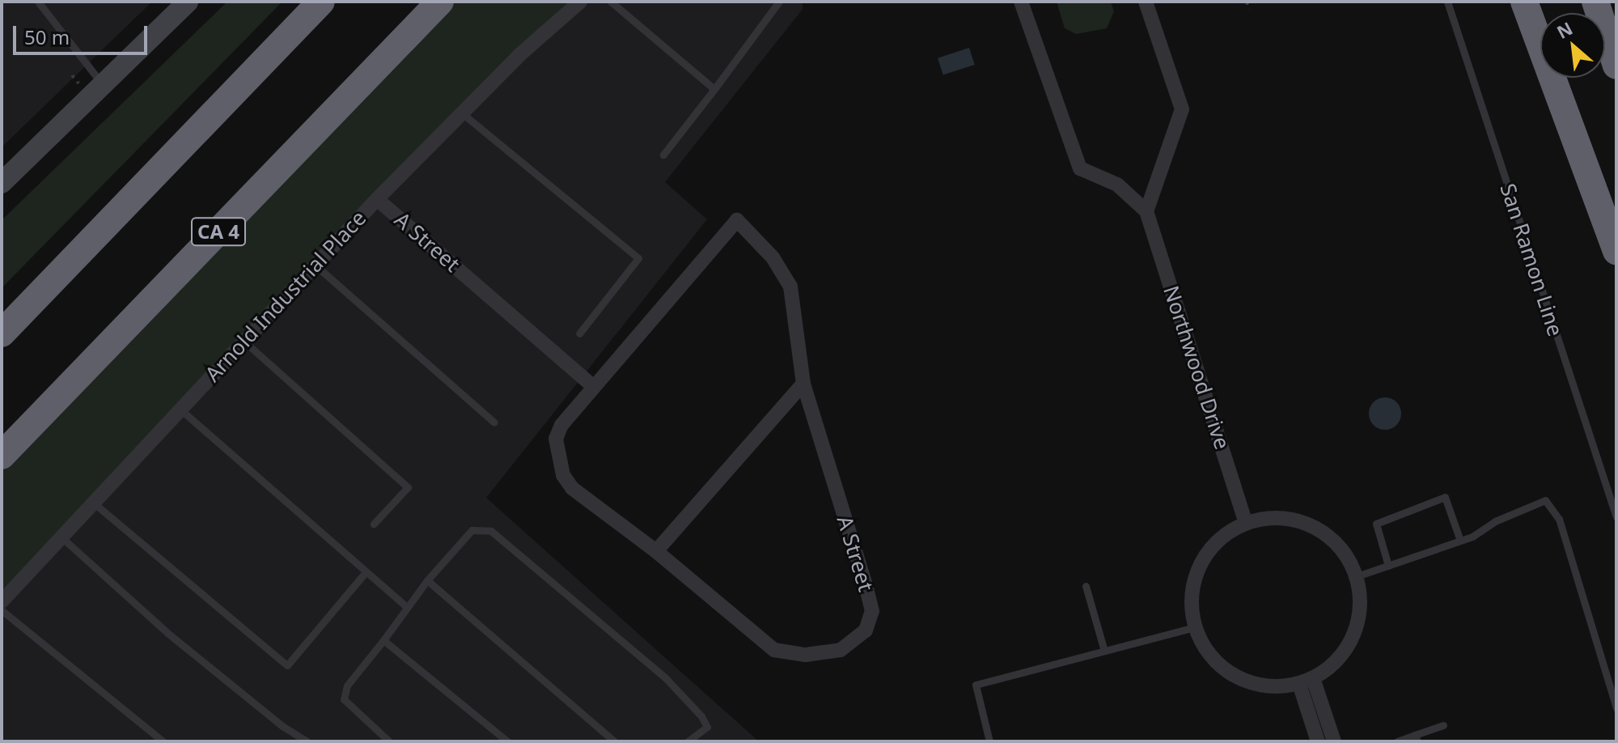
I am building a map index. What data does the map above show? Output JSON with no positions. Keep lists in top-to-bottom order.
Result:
{
  "streets": {
    "highway": ["CA 4"],
    "street": ["A Street", "Arnold Industrial Place", "Northwood Drive"],
    "lane": ["San Ramon Line"]
  },
  "crossings": [
    ["A Street", "Arnold Industrial Place"]
  ],
  "scale_bar": "50 m",
  "north": "top left"
}
